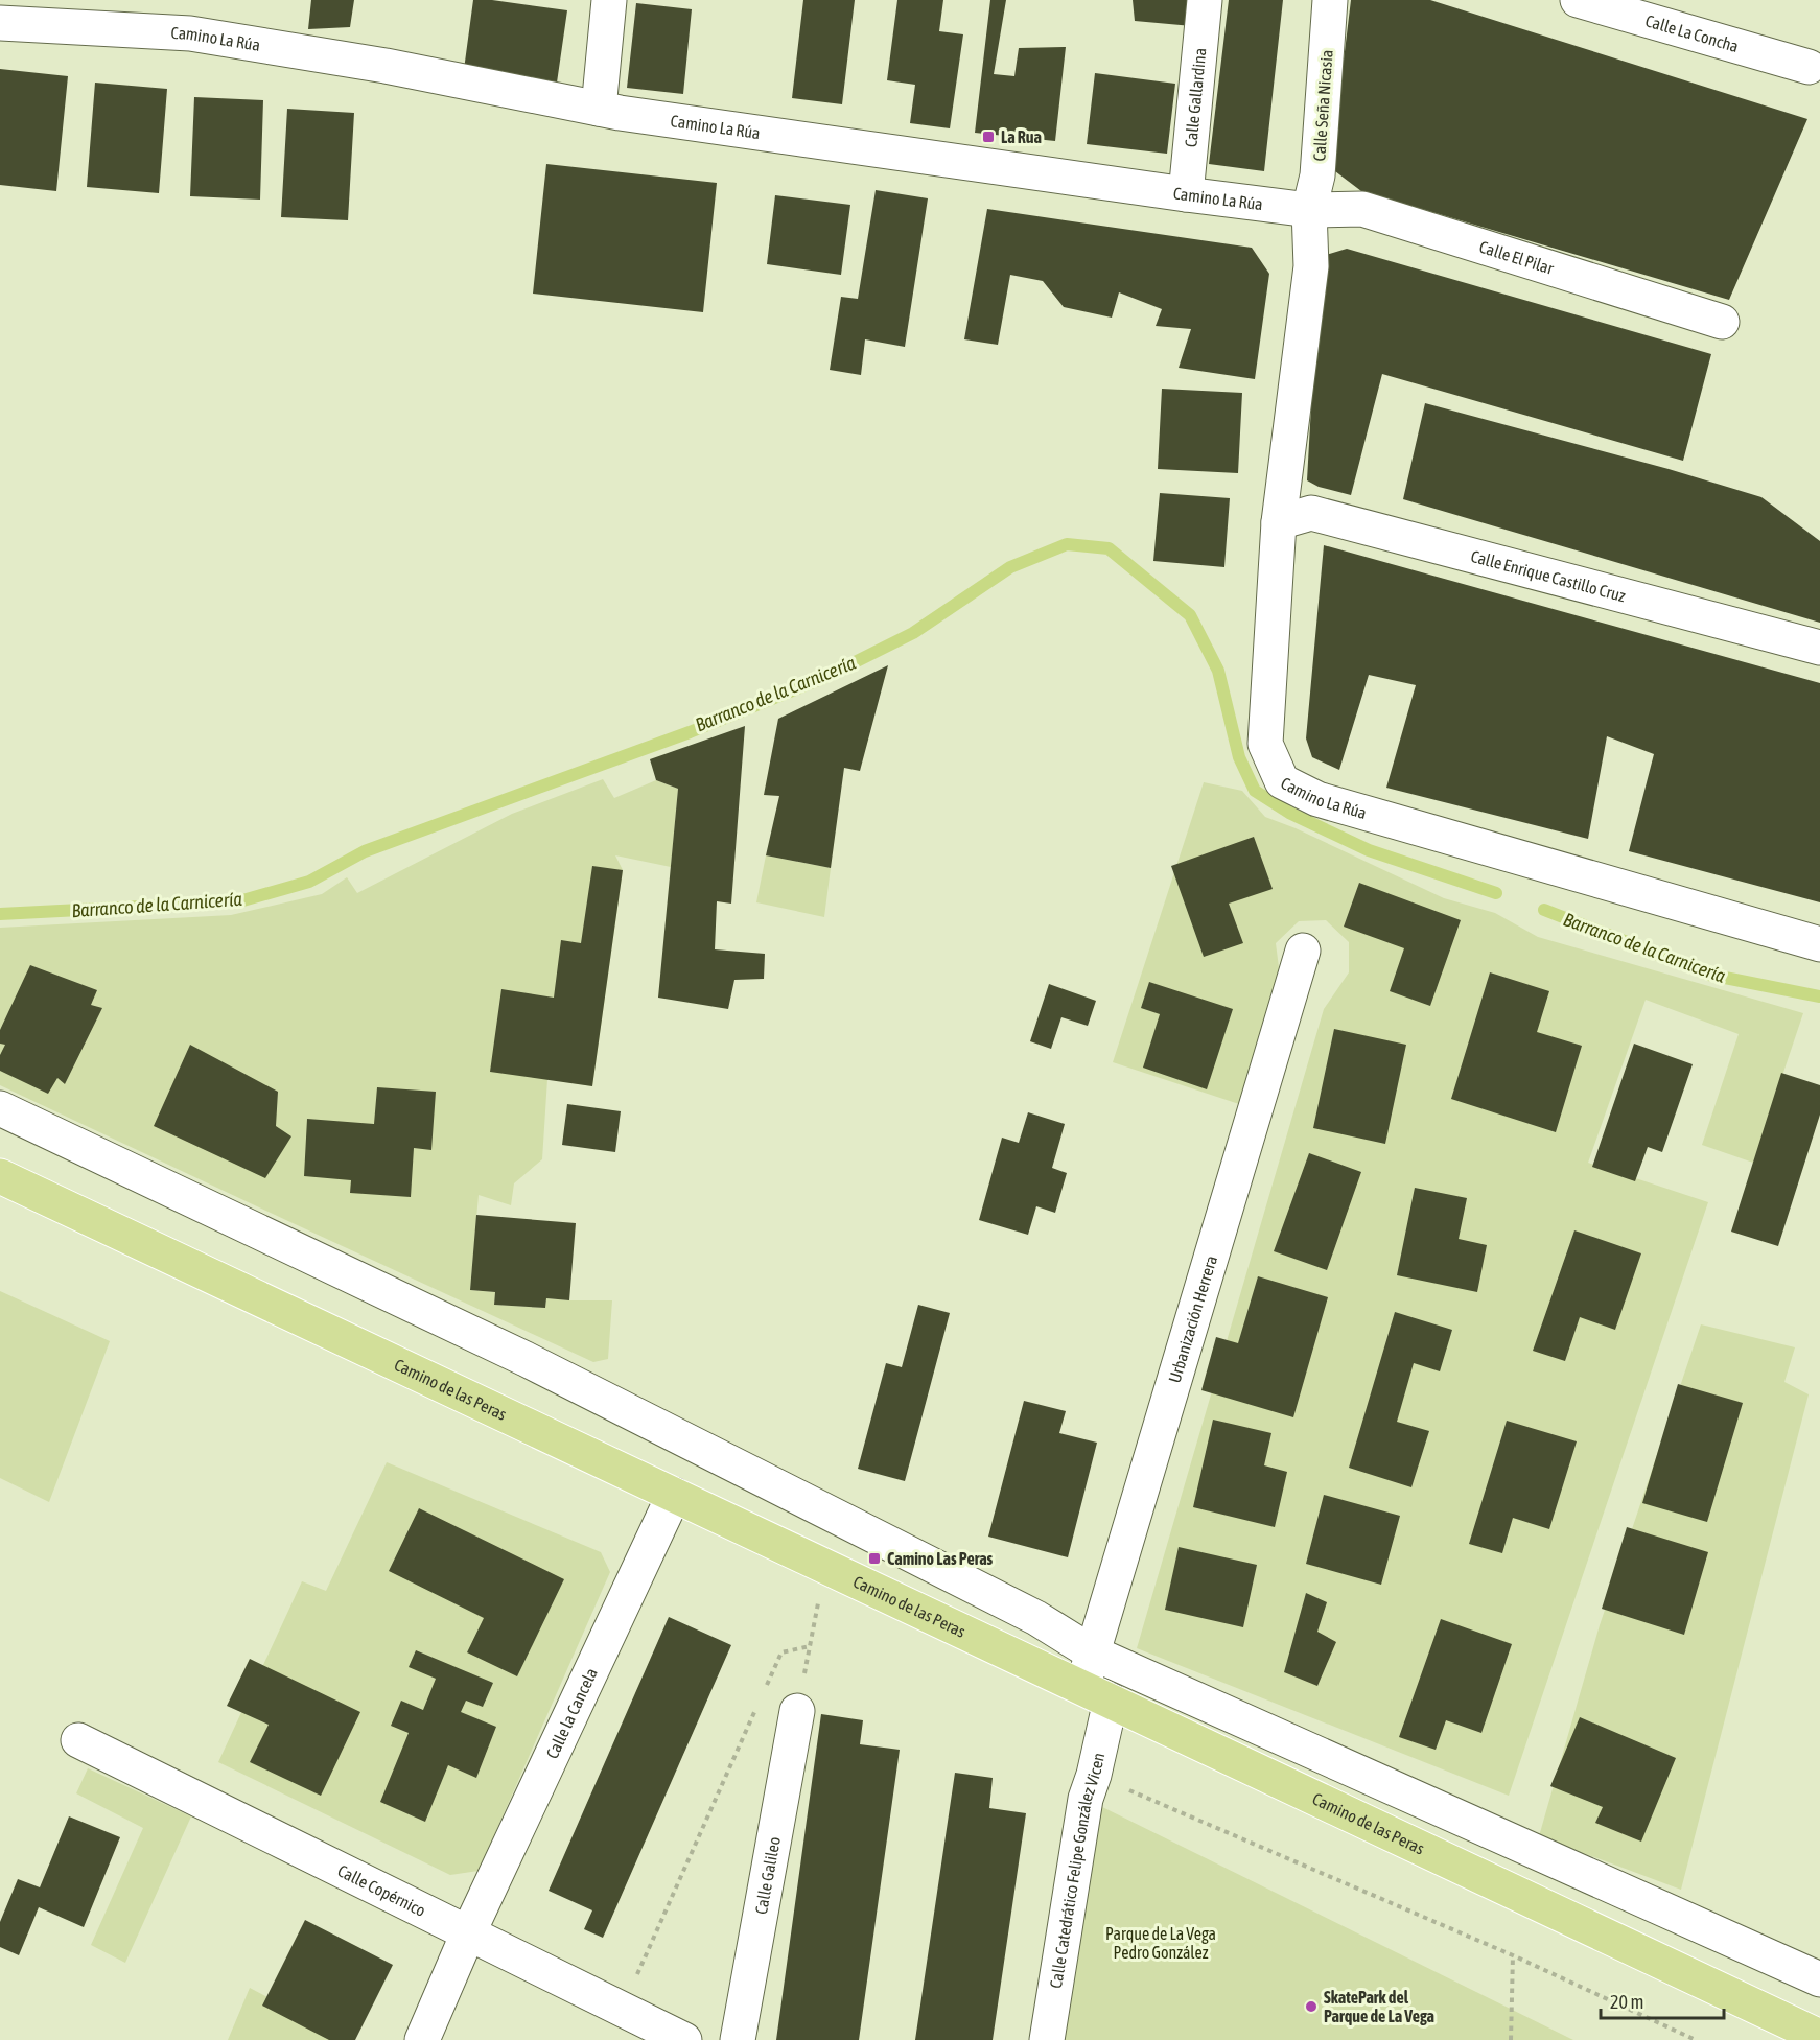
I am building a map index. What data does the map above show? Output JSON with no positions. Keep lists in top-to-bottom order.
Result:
{
  "streets": {
    "main road": ["Camino de las Peras"],
    "street": [
      "Calle La Concha",
      "Camino La Rúa",
      "Calle Gallardina",
      "Calle Seña Nicasia",
      "Calle El Pilar",
      "Calle Enrique Castillo Cruz",
      "Urbanización Herrera",
      "Calle la Cancela",
      "Calle Catedrático Felipe González Vicen",
      "Calle Galileo",
      "Calle Copérnico"
    ]
  },
  "crossings": [
    ["Camino La Rúa", "Calle Gallardina"],
    ["Camino La Rúa", "Calle Seña Nicasia"],
    ["Camino La Rúa", "Calle El Pilar"],
    ["Camino La Rúa", "Calle Enrique Castillo Cruz"],
    ["Calle Seña Nicasia", "Calle El Pilar"],
    ["Urbanización Herrera", "Camino de las Peras"],
    ["Urbanización Herrera", "Calle Catedrático Felipe González Vicen"],
    ["Camino de las Peras", "Calle la Cancela"],
    ["Camino de las Peras", "Calle Catedrático Felipe González Vicen"],
    ["Calle la Cancela", "Calle Copérnico"]
  ],
  "water": ["Barranco de la Carnicería"],
  "parks": ["Parque de La Vega Pedro González"],
  "places": {
    "transit": ["La Rua", "Camino Las Peras"],
    "other": ["SkatePark del Parque de La Vega"]
  },
  "scale_bar": "20 m"
}
